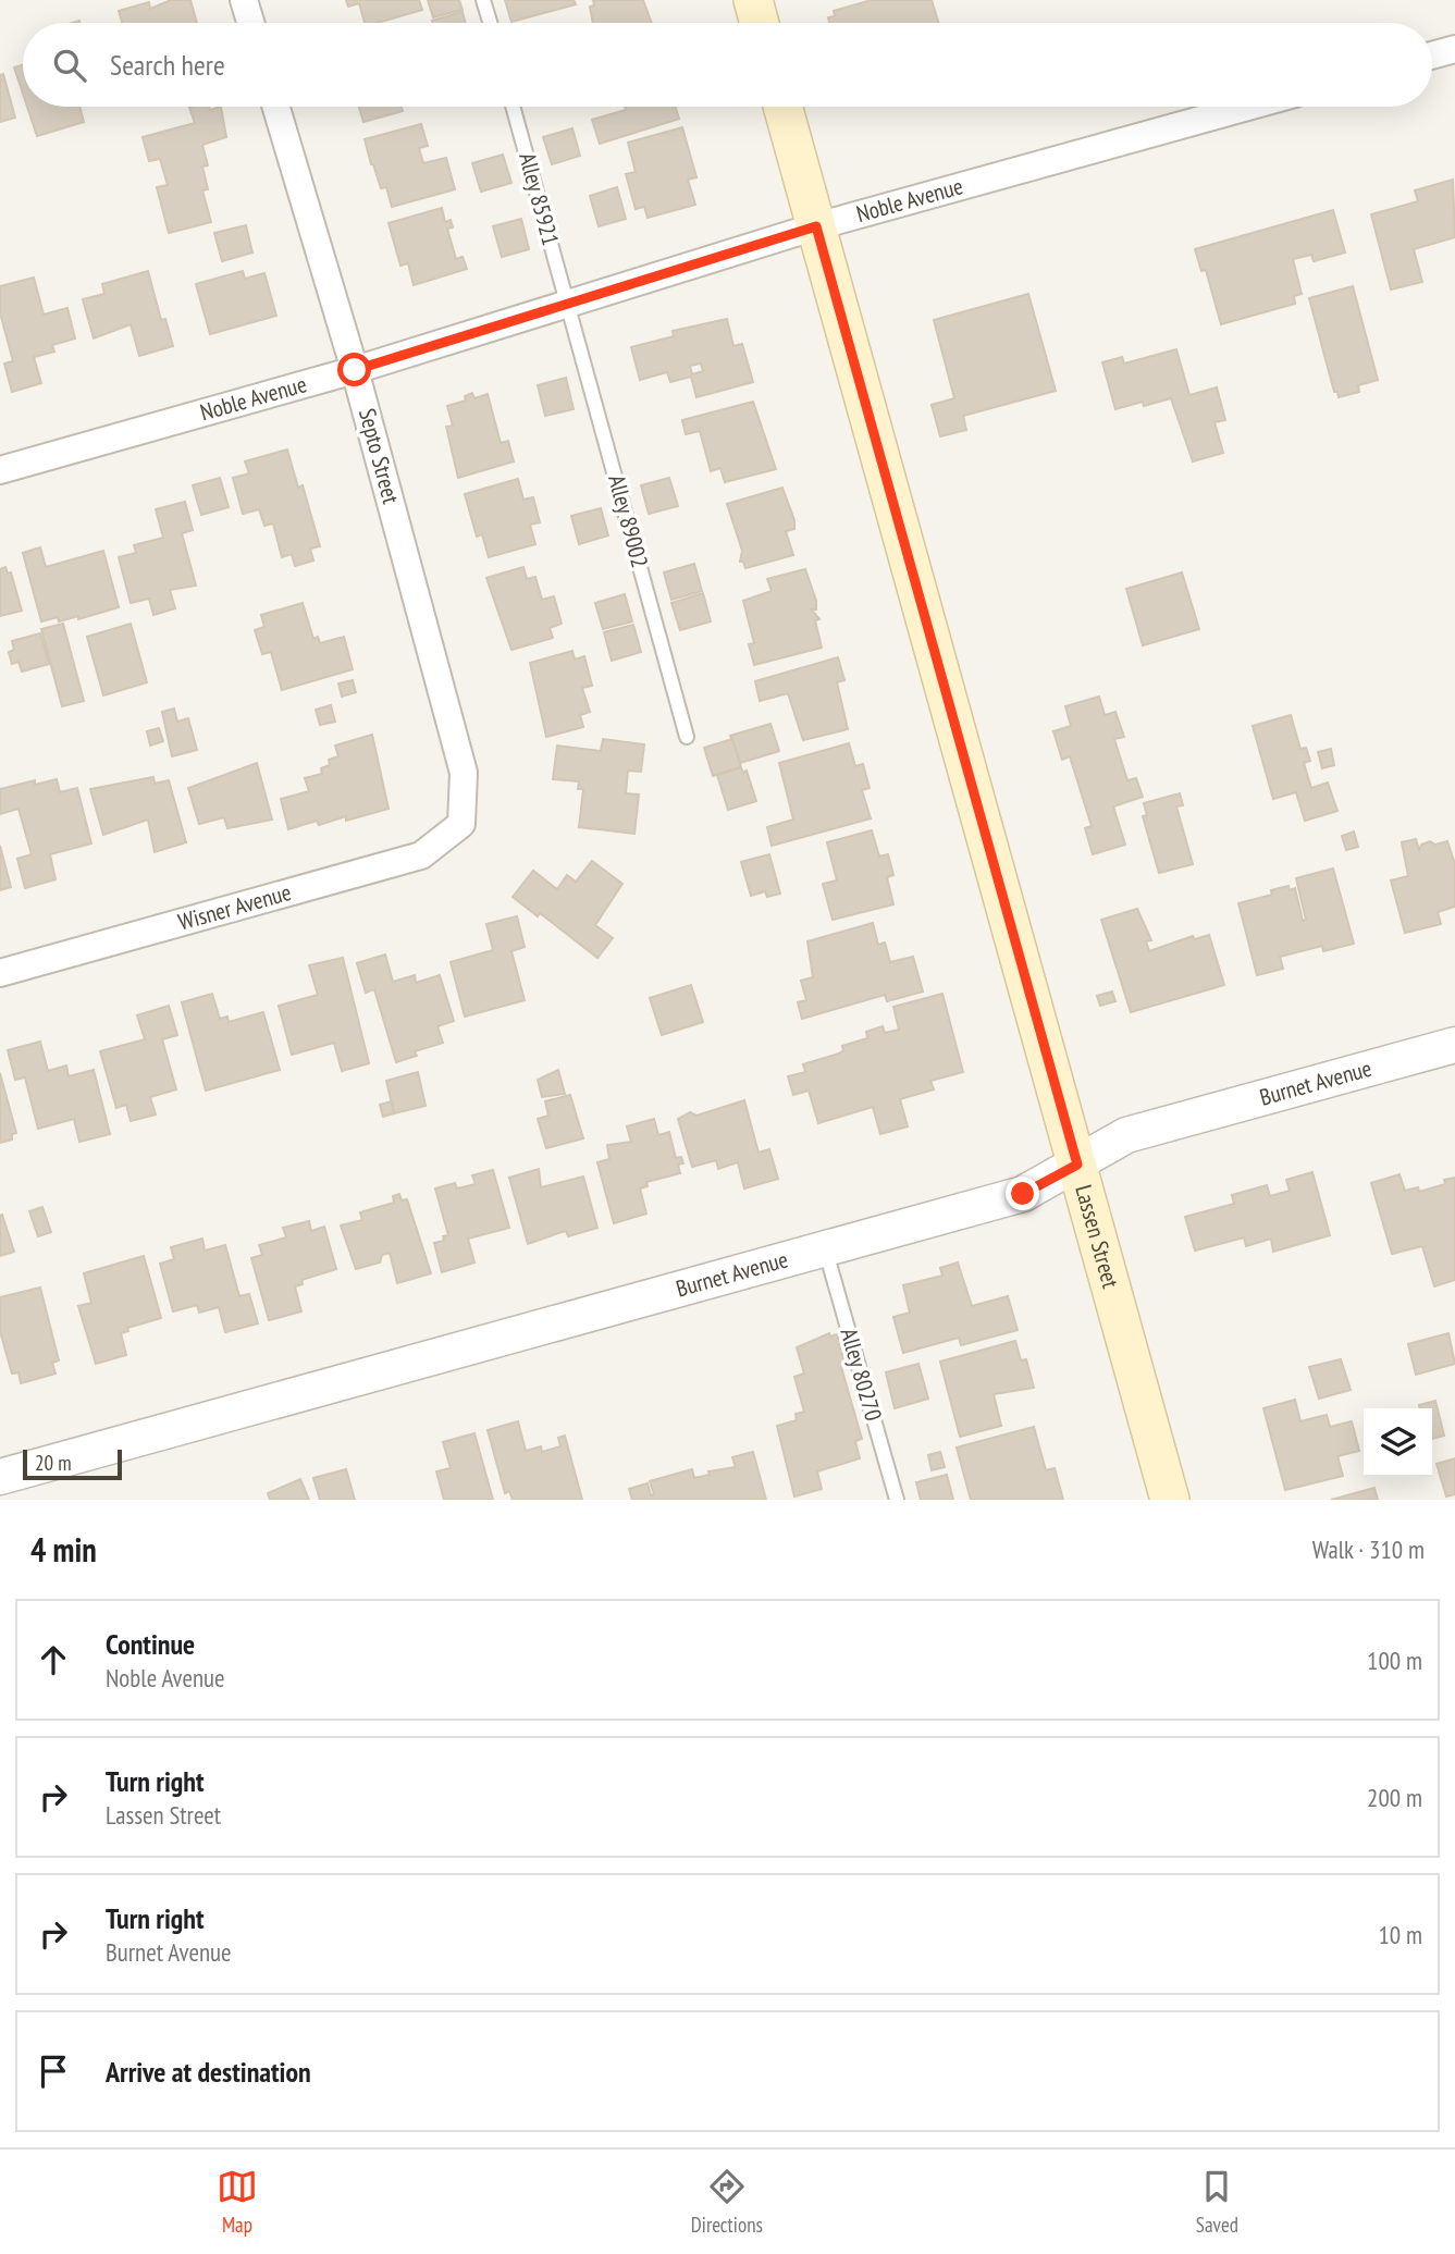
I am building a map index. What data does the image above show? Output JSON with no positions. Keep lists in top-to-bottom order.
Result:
{
  "streets": {
    "main road": ["Lassen Street"],
    "street": [
      "Noble Avenue",
      "Septo Street",
      "Wisner Avenue",
      "Burnet Avenue"
    ],
    "lane": ["Alley 85921", "Alley 89002", "Alley 80270"]
  },
  "crossings": [
    ["Alley 85921", "Noble Avenue"],
    ["Alley 85921", "Alley 89002"],
    ["Noble Avenue", "Septo Street"],
    ["Noble Avenue", "Alley 89002"],
    ["Noble Avenue", "Lassen Street"],
    ["Septo Street", "Wisner Avenue"],
    ["Burnet Avenue", "Lassen Street"],
    ["Burnet Avenue", "Alley 80270"]
  ],
  "scale_bar": "20 m",
  "page": {
    "search": "Search here",
    "scale": "20 m",
    "heading": ["4 min", "Walk · 310 m"],
    "list": [
      ["Continue", "Noble Avenue", "100 m"],
      ["Turn right", "Lassen Street", "200 m"],
      ["Turn right", "Burnet Avenue", "10 m"],
      "Arrive at destination"
    ],
    "nav": ["Map", "Directions", "Saved"]
  }
}
